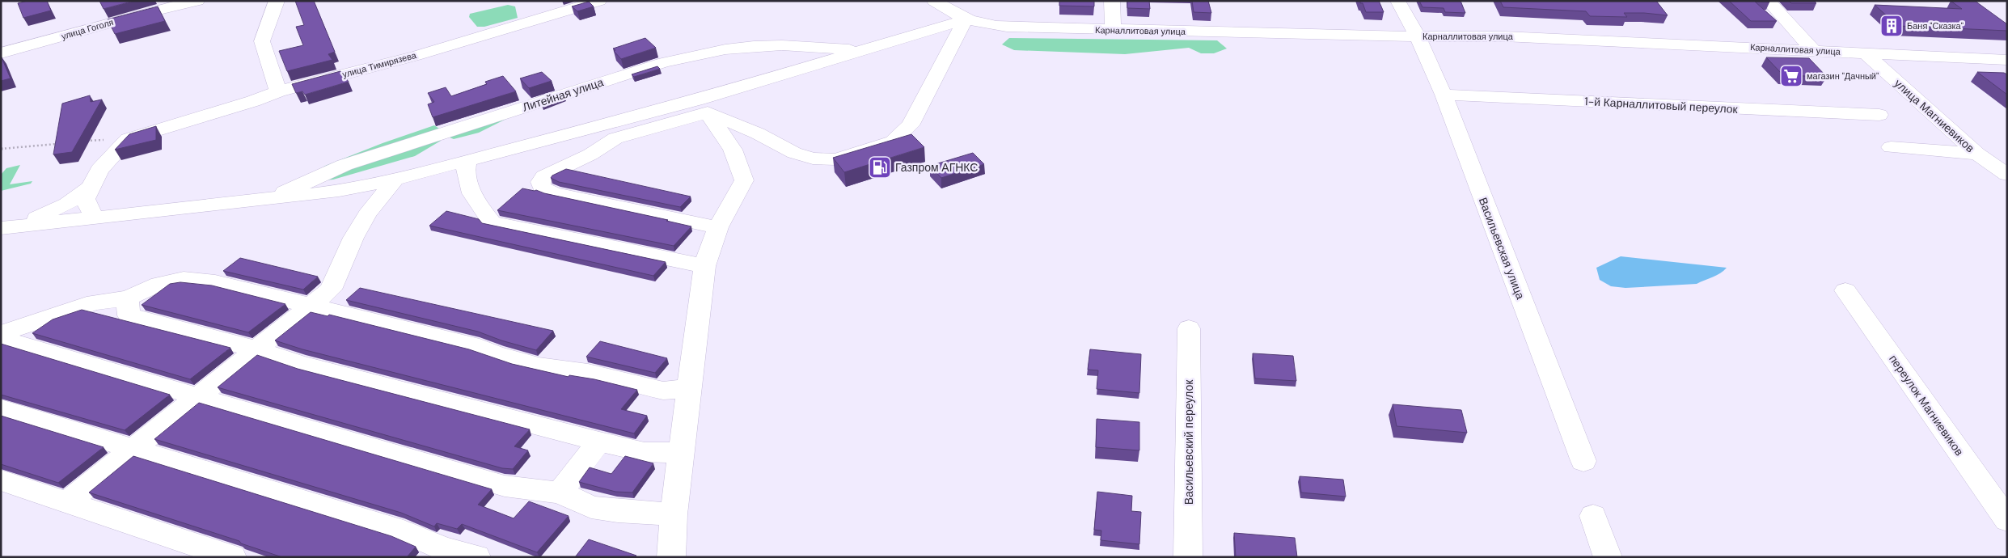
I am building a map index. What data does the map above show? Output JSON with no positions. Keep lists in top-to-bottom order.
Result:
{
  "streets": {
    "street": [
      "улица Гоголя",
      "Карналлитовая улица",
      "улица Тимирязева",
      "Литейная улица",
      "1-й Карналлитовый переулок",
      "улица Магниевиков",
      "Васильевская улица",
      "переулок Магниевиков",
      "Васильевский переулок"
    ]
  },
  "crossings": [
    ["Карналлитовая улица", "улица Магниевиков"],
    ["Карналлитовая улица", "Васильевская улица"],
    ["1-й Карналлитовый переулок", "Васильевская улица"]
  ],
  "places": {
    "building": ["Баня \"Сказка\""],
    "supermarket": ["магазин \"Дачный\""],
    "fuel station": ["Газпром АГНКС"]
  }
}
